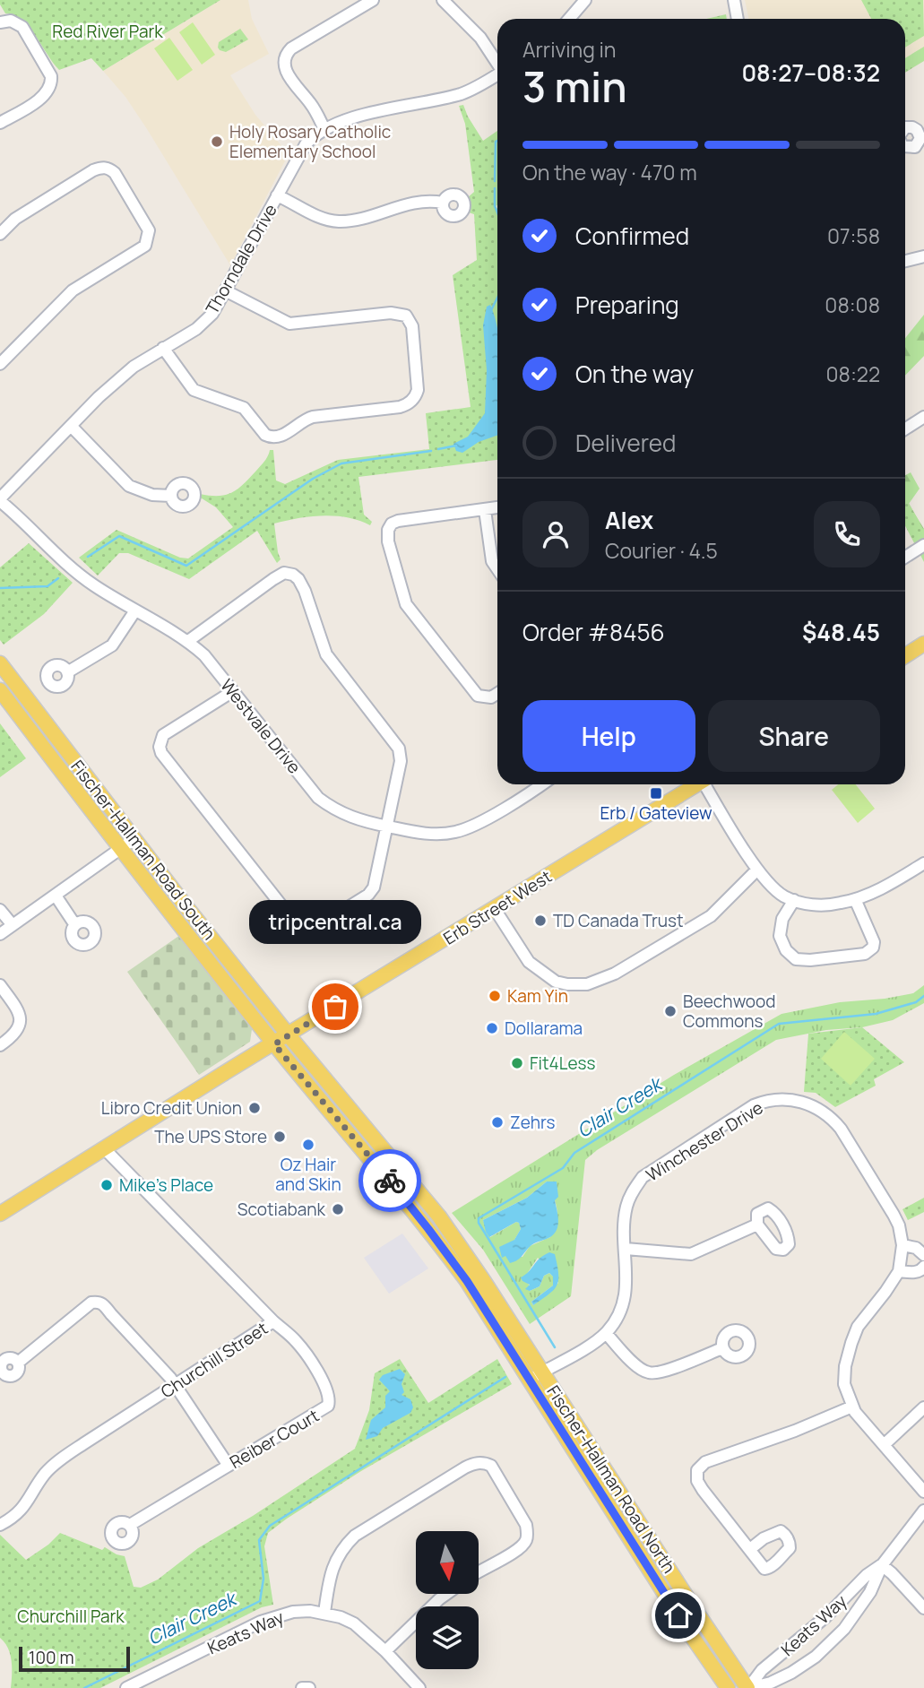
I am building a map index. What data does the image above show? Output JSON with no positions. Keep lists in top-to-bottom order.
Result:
{
  "streets": {
    "main road": ["Fischer-Hallman Road South", "Erb Street West", "Fischer-Hallman Road North"],
    "street": [
      "Thorndale Drive",
      "Westvale Drive",
      "Winchester Drive",
      "Churchill Street",
      "Reiber Court",
      "Keats Way"
    ]
  },
  "crossings": [
    ["Thorndale Drive", "Westvale Drive"],
    ["Fischer-Hallman Road South", "Erb Street West"],
    ["Fischer-Hallman Road South", "Fischer-Hallman Road North"],
    ["Erb Street West", "Churchill Street"],
    ["Erb Street West", "Fischer-Hallman Road North"],
    ["Winchester Drive", "Fischer-Hallman Road North"],
    ["Churchill Street", "Reiber Court"],
    ["Fischer-Hallman Road North", "Keats Way"]
  ],
  "water": ["Clair Creek"],
  "parks": ["Red River Park", "Churchill Park"],
  "places": {
    "other": [
      "Holy Rosary Catholic Elementary School",
      "TD Canada Trust",
      "Kam Yin",
      "tripcentral.ca",
      "Beechwood Commons",
      "Dollarama",
      "Fit4Less",
      "Libro Credit Union",
      "Zehrs",
      "The UPS Store",
      "Oz Hair and Skin",
      "Mike's Place",
      "Scotiabank"
    ],
    "transit": ["Erb / Gateview"]
  },
  "scale_bar": "100 m",
  "north": "bottom",
  "page": {
    "heading": ["3 min", "Arriving in", "08:27–08:32"],
    "panel": [
      "Alex",
      "Courier · 4.5",
      "Order #8456",
      "$48.45"
    ],
    "bar": "On the way · 470 m",
    "list": [
      ["Confirmed", "07:58"],
      ["Preparing", "08:08"],
      ["On the way", "08:22"],
      "Delivered"
    ],
    "buttons": ["Help", "Share"],
    "bubble": "tripcentral.ca",
    "scale": "100 m"
  }
}
